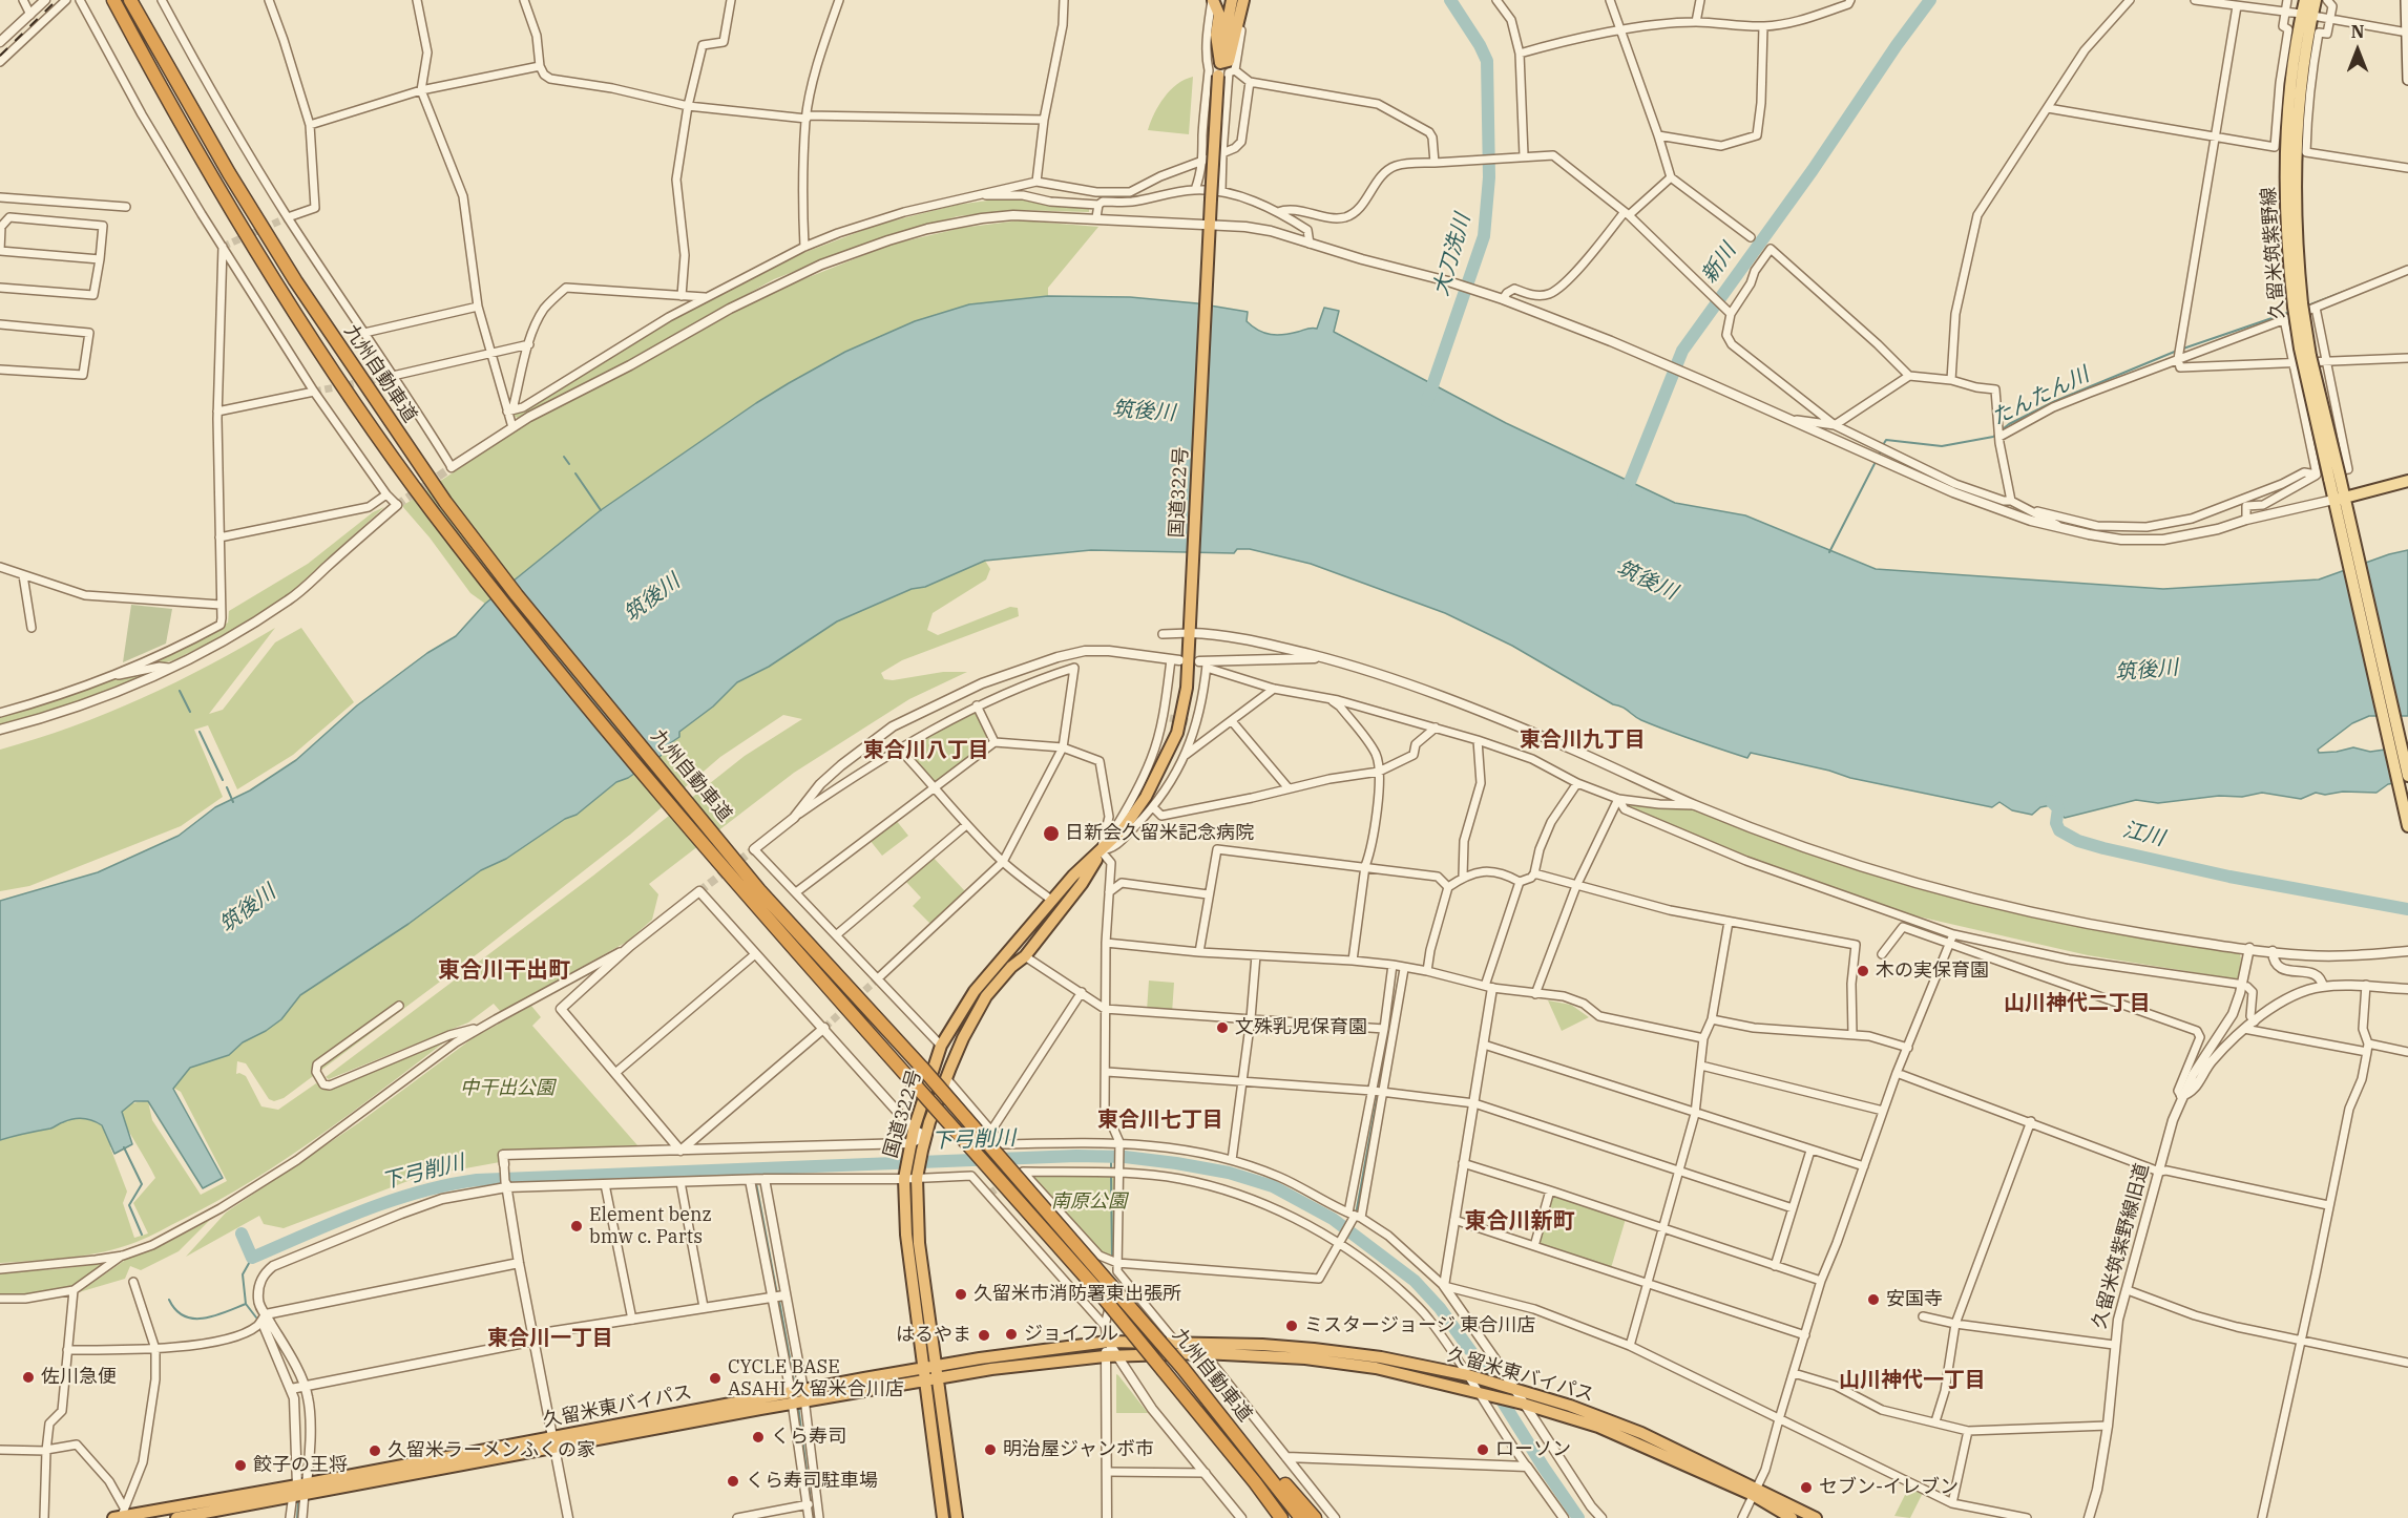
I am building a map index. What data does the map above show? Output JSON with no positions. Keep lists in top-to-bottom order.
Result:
{
  "streets": {
    "highway": ["九州自動車道", "国道322号", "久留米東バイパス"],
    "main road": ["久留米筑紫野線"],
    "street": ["久留米筑紫野線旧道"]
  },
  "crossings": [
    ["国道322号", "久留米東バイパス"]
  ],
  "districts": [
    "東合川九丁目",
    "東合川八丁目",
    "東合川干出町",
    "山川神代二丁目",
    "東合川七丁目",
    "東合川新町",
    "東合川一丁目",
    "山川神代一丁目"
  ],
  "water": [
    "大刀洗川",
    "新川",
    "たんたん川",
    "筑後川",
    "江川",
    "下弓削川"
  ],
  "parks": ["中干出公園", "南原公園"],
  "places": [
    "日新会久留米記念病院",
    "木の実保育園",
    "文殊乳児保育園",
    "Element benz bmw c. Parts",
    "久留米市消防署東出張所",
    "安国寺",
    "ミスタージョージ 東合川店",
    "ジョイフル",
    "はるやま",
    "佐川急便",
    "CYCLE BASE ASAHI 久留米合川店",
    "くら寿司",
    "明治屋ジャンボ市",
    "ローソン",
    "久留米ラーメンふくの家",
    "餃子の王将",
    "くら寿司駐車場",
    "セブン-イレブン"
  ],
  "north": "top"
}
